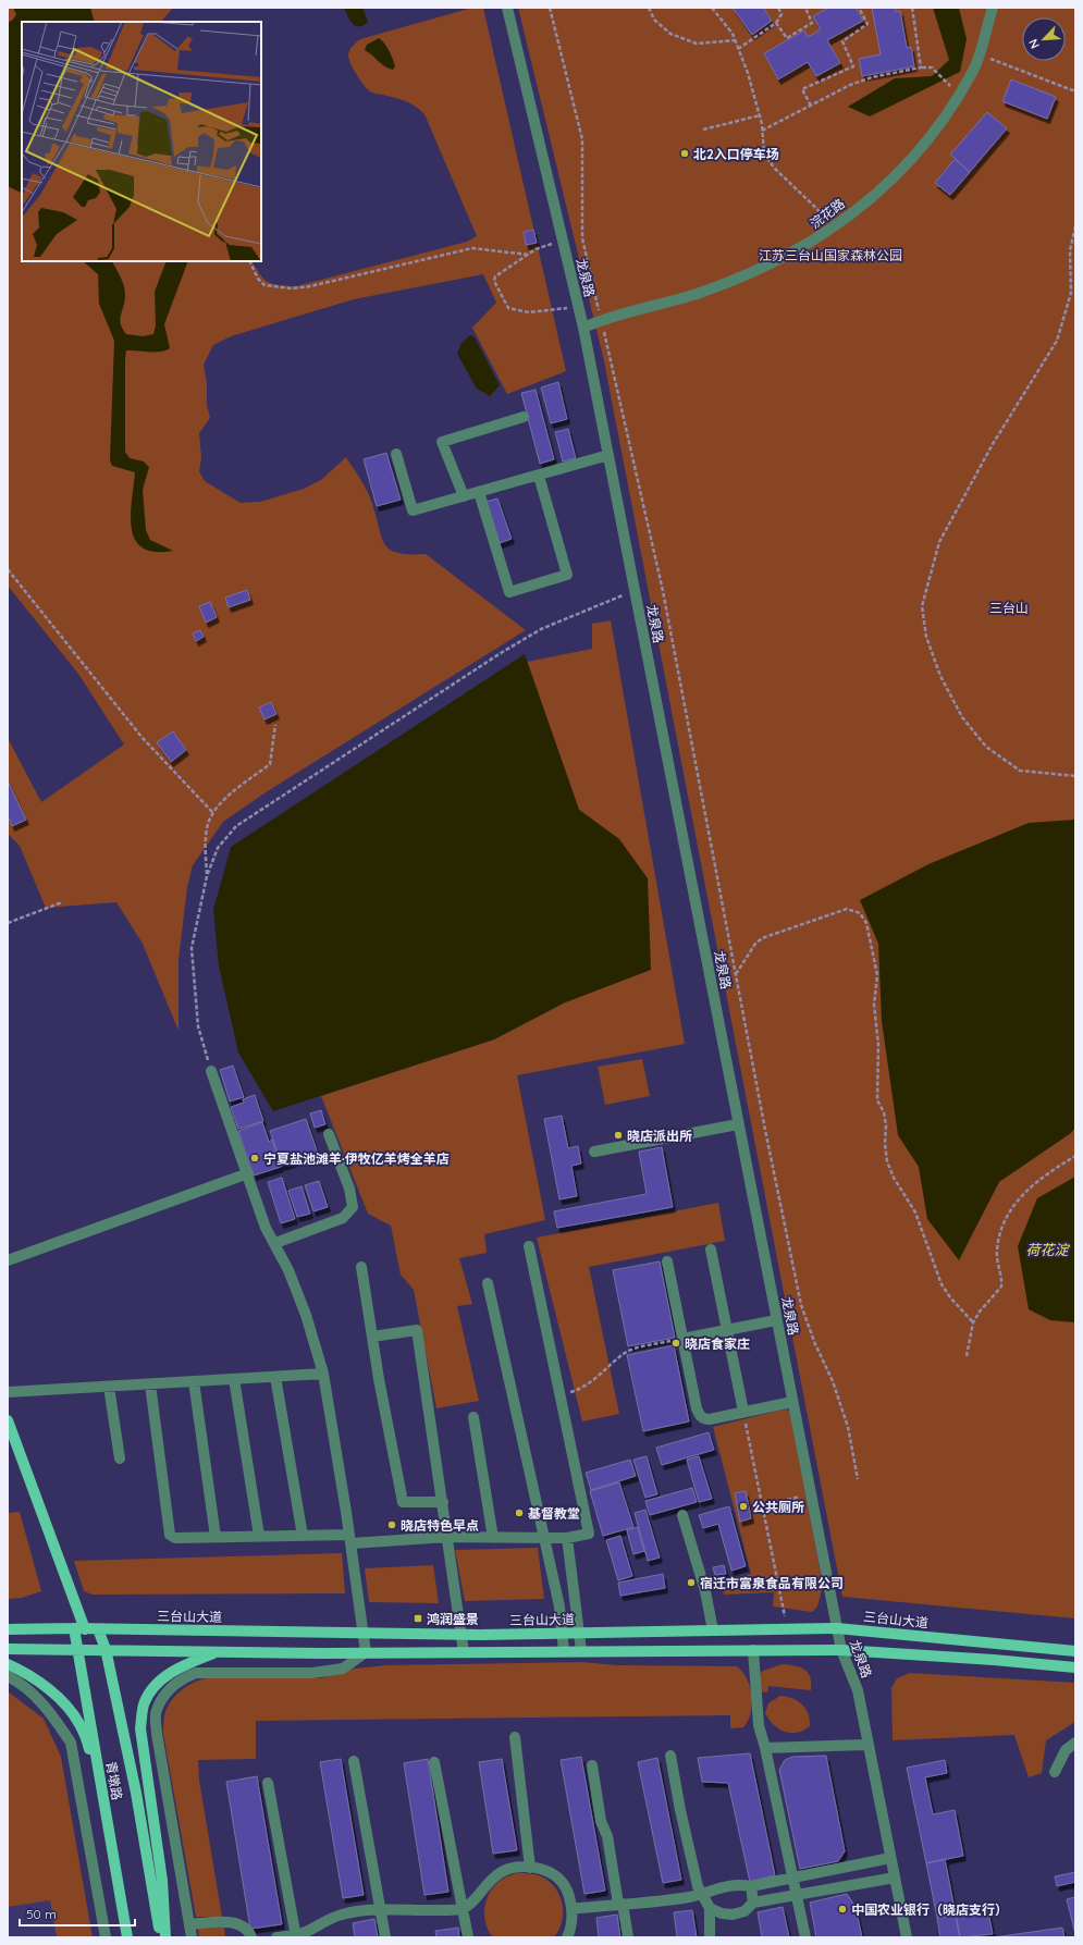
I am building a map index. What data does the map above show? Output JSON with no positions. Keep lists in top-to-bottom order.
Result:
{
  "streets": {
    "main road": ["三台山大道", "青墩路"],
    "street": ["浣花路", "龙泉路"]
  },
  "crossings": [
    ["浣花路", "龙泉路"],
    ["龙泉路", "三台山大道"],
    ["三台山大道", "青墩路"]
  ],
  "water": ["荷花淀"],
  "parks": ["江苏三台山国家森林公园", "三台山"],
  "places": {
    "other": [
      "北2入口停车场",
      "晓店派出所",
      "宁夏盐池滩羊·伊牧亿羊烤全羊店",
      "晓店食家庄",
      "公共厕所",
      "基督教堂",
      "晓店特色早点",
      "宿迁市富泉食品有限公司",
      "中国农业银行（晓店支行）"
    ],
    "transit": ["鸿润盛景"]
  },
  "scale_bar": "50 m",
  "north": "bottom left"
}
